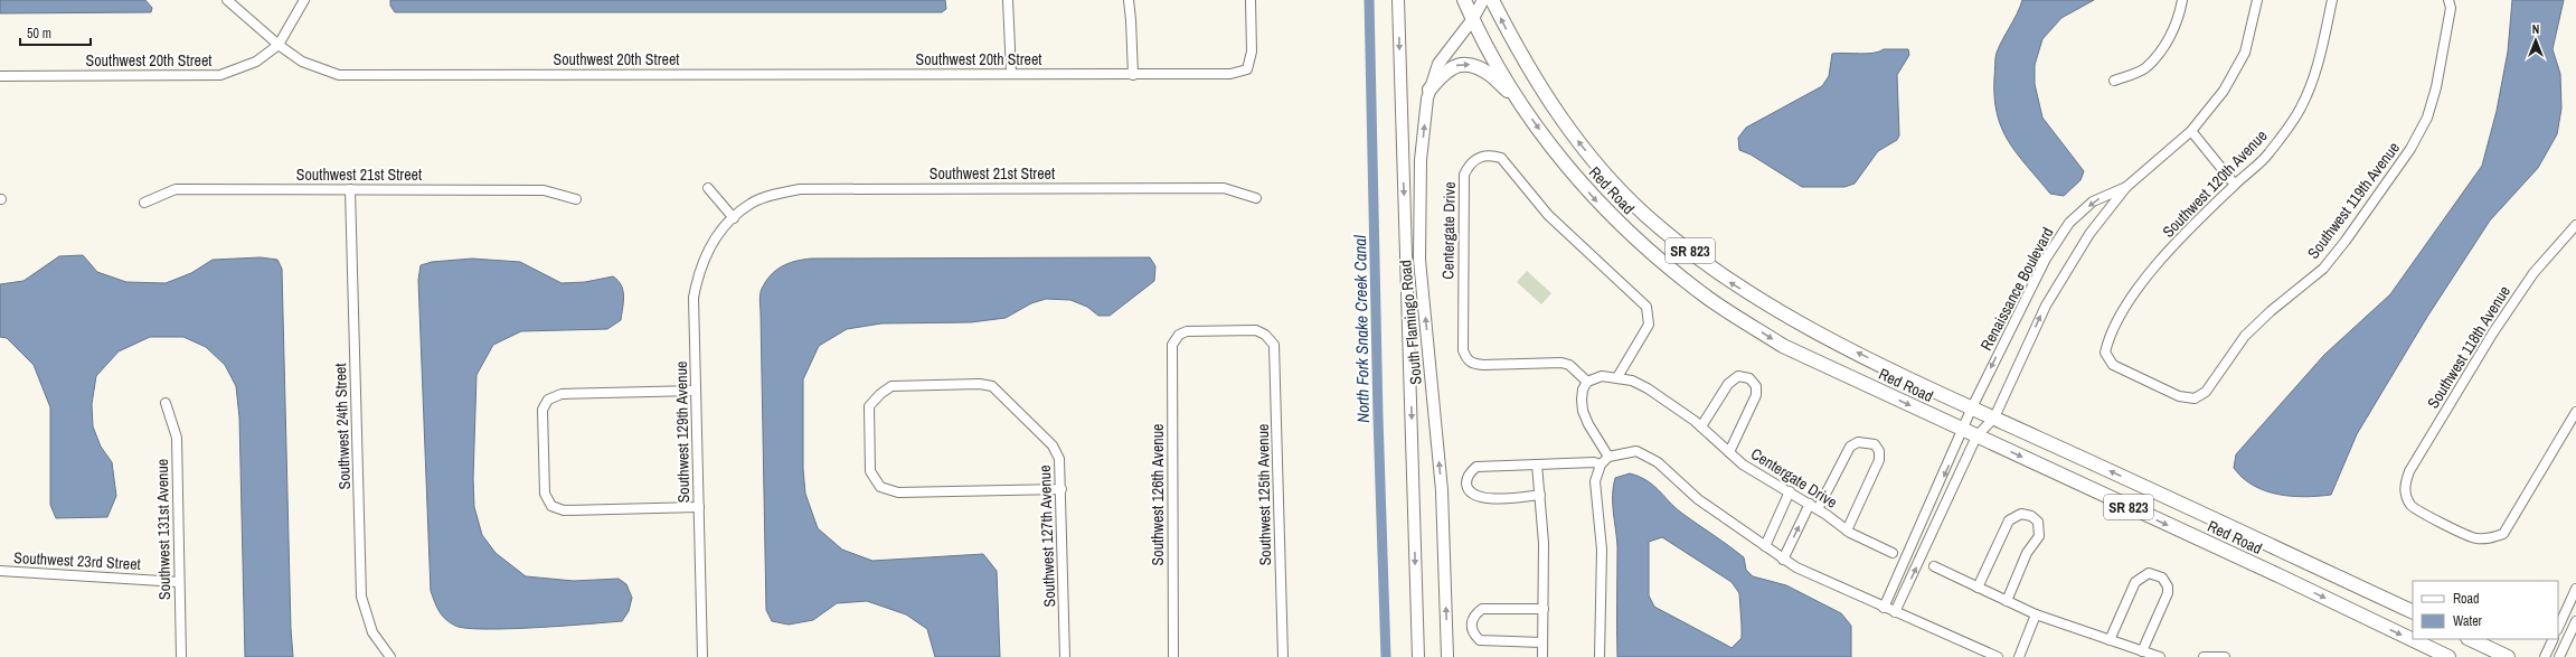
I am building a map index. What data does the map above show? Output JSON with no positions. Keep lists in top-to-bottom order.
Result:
{
  "streets": {
    "highway": ["Red Road", "SR 823"],
    "main road": ["South Flamingo Road"],
    "street": [
      "Southwest 20th Street",
      "Southwest 21st Street",
      "Southwest 120th Avenue",
      "Southwest 119th Avenue",
      "Centergate Drive",
      "Renaissance Boulevard",
      "Southwest 118th Avenue",
      "Southwest 24th Street",
      "Southwest 129th Avenue",
      "Southwest 126th Avenue",
      "Southwest 125th Avenue",
      "Southwest 131st Avenue",
      "Southwest 127th Avenue",
      "Southwest 23rd Street"
    ]
  },
  "crossings": [
    ["Southwest 21st Street", "Southwest 24th Street"],
    ["Southwest 21st Street", "Southwest 129th Avenue"],
    ["Southwest 120th Avenue", "Southwest 119th Avenue"],
    ["Red Road", "Renaissance Boulevard"],
    ["Red Road", "South Flamingo Road"],
    ["Southwest 126th Avenue", "Southwest 125th Avenue"],
    ["Southwest 131st Avenue", "Southwest 23rd Street"]
  ],
  "water": ["North Fork Snake Creek Canal"],
  "legend": ["Road", "Water"],
  "scale_bar": "50 m",
  "north": "top"
}
